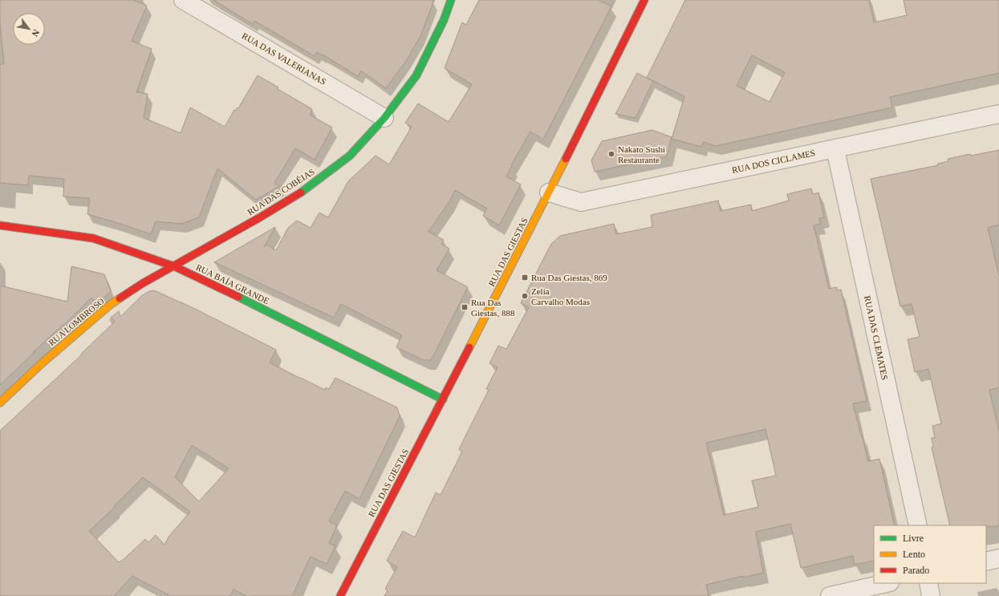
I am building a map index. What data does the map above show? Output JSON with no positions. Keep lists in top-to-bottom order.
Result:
{
  "streets": {
    "main road": [
      "RUA DAS COBÉIAS",
      "RUA DAS GIESTAS",
      "RUA BAÍA GRANDE",
      "RUA LOMBROSO"
    ],
    "street": ["RUA DAS VALERIANAS", "RUA DOS CICLAMES", "RUA DAS CLEMATES"]
  },
  "crossings": [
    ["RUA DAS VALERIANAS", "RUA DAS COBÉIAS"],
    ["RUA DOS CICLAMES", "RUA DAS GIESTAS"],
    ["RUA DOS CICLAMES", "RUA DAS CLEMATES"],
    ["RUA DAS COBÉIAS", "RUA BAÍA GRANDE"],
    ["RUA DAS COBÉIAS", "RUA LOMBROSO"],
    ["RUA DAS GIESTAS", "RUA BAÍA GRANDE"],
    ["RUA BAÍA GRANDE", "RUA LOMBROSO"]
  ],
  "places": {
    "other": ["Nakato Sushi Restaurante", "Zelia Carvalho Modas"],
    "transit": ["Rua Das Giestas, 869", "Rua Das Giestas, 888"]
  },
  "legend": ["Livre", "Lento", "Parado"],
  "north": "bottom right"
}
